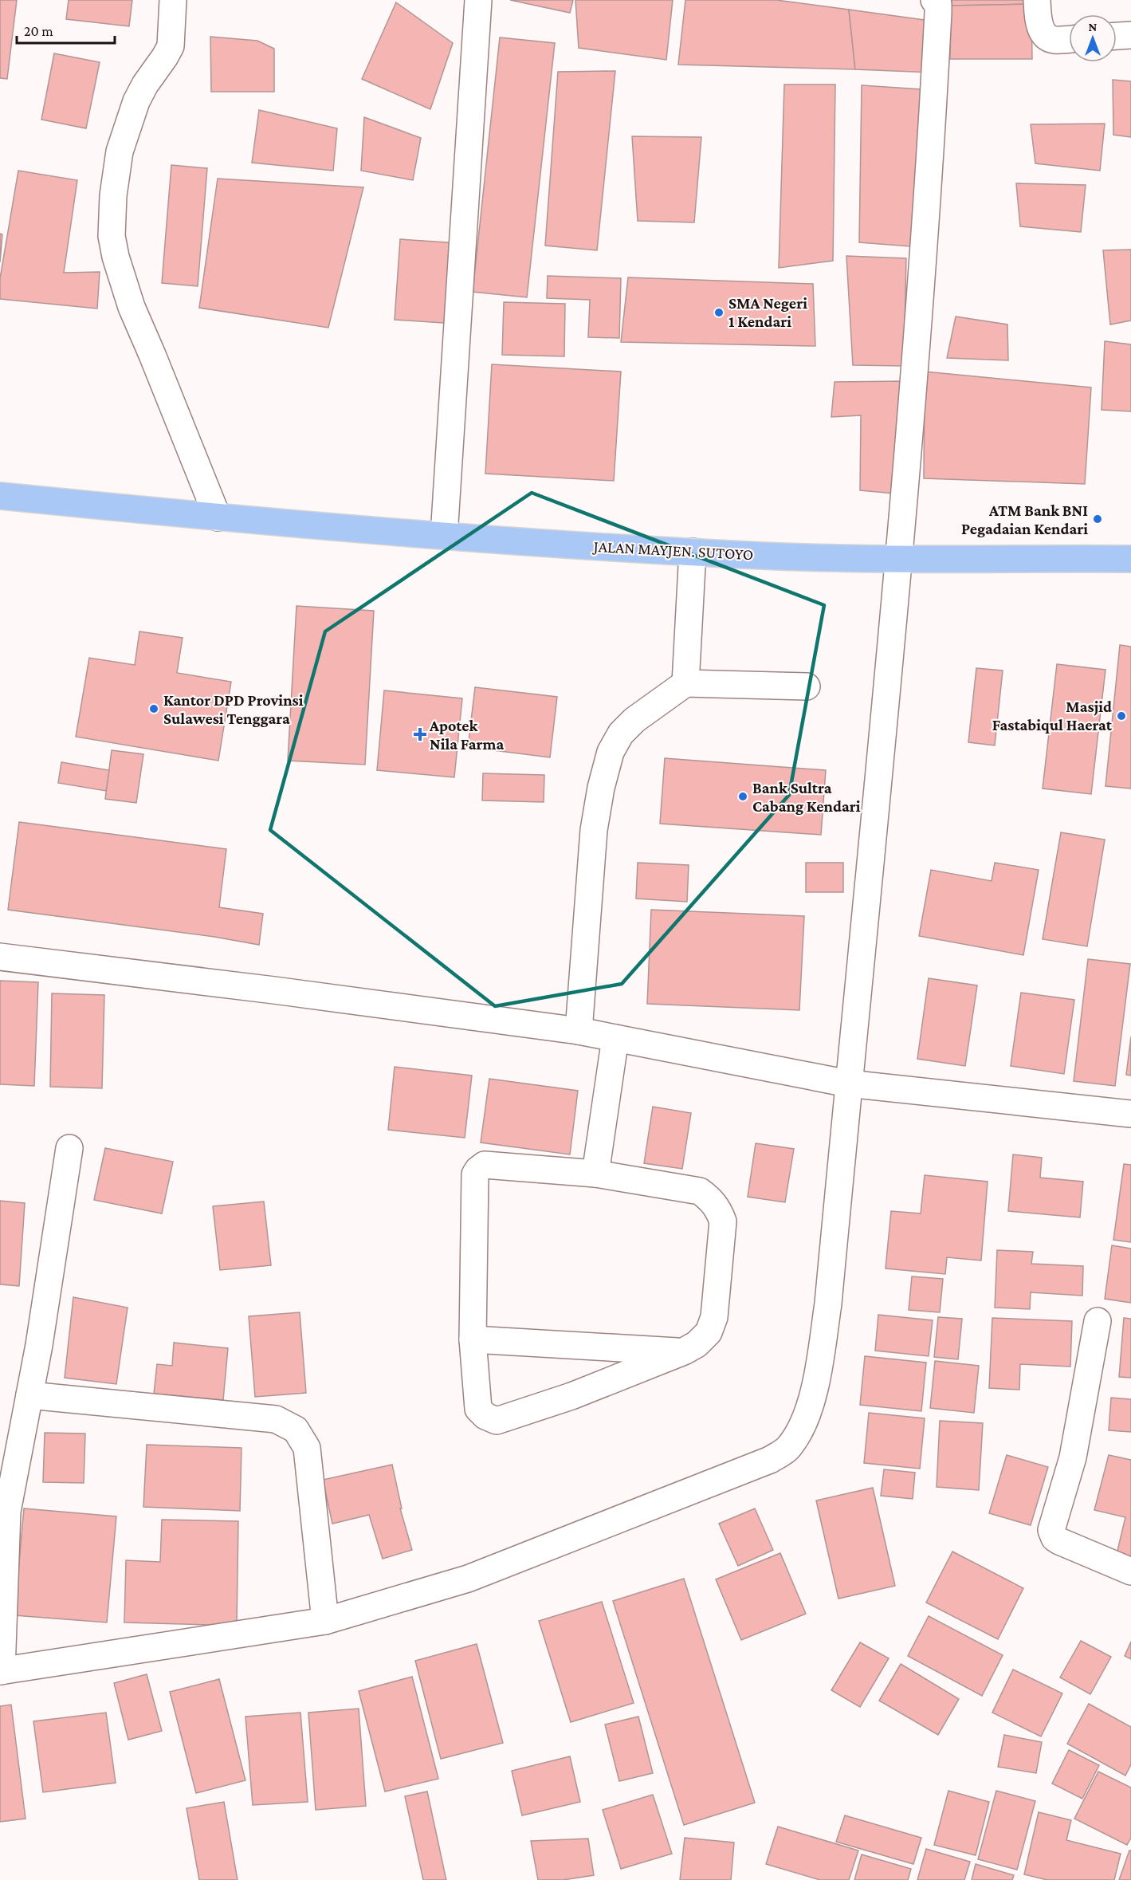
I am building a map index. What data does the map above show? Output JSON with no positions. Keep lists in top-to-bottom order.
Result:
{
  "streets": {
    "highway": ["JALAN MAYJEN. SUTOYO"]
  },
  "places": {
    "other": [
      "SMA Negeri 1 Kendari",
      "ATM Bank BNI Pegadaian Kendari",
      "Kantor DPD Provinsi Sulawesi Tenggara",
      "Masjid Fastabiqul Haerat",
      "Bank Sultra Cabang Kendari"
    ],
    "health": ["Apotek Nila Farma"]
  },
  "scale_bar": "20 m",
  "north": "top"
}
